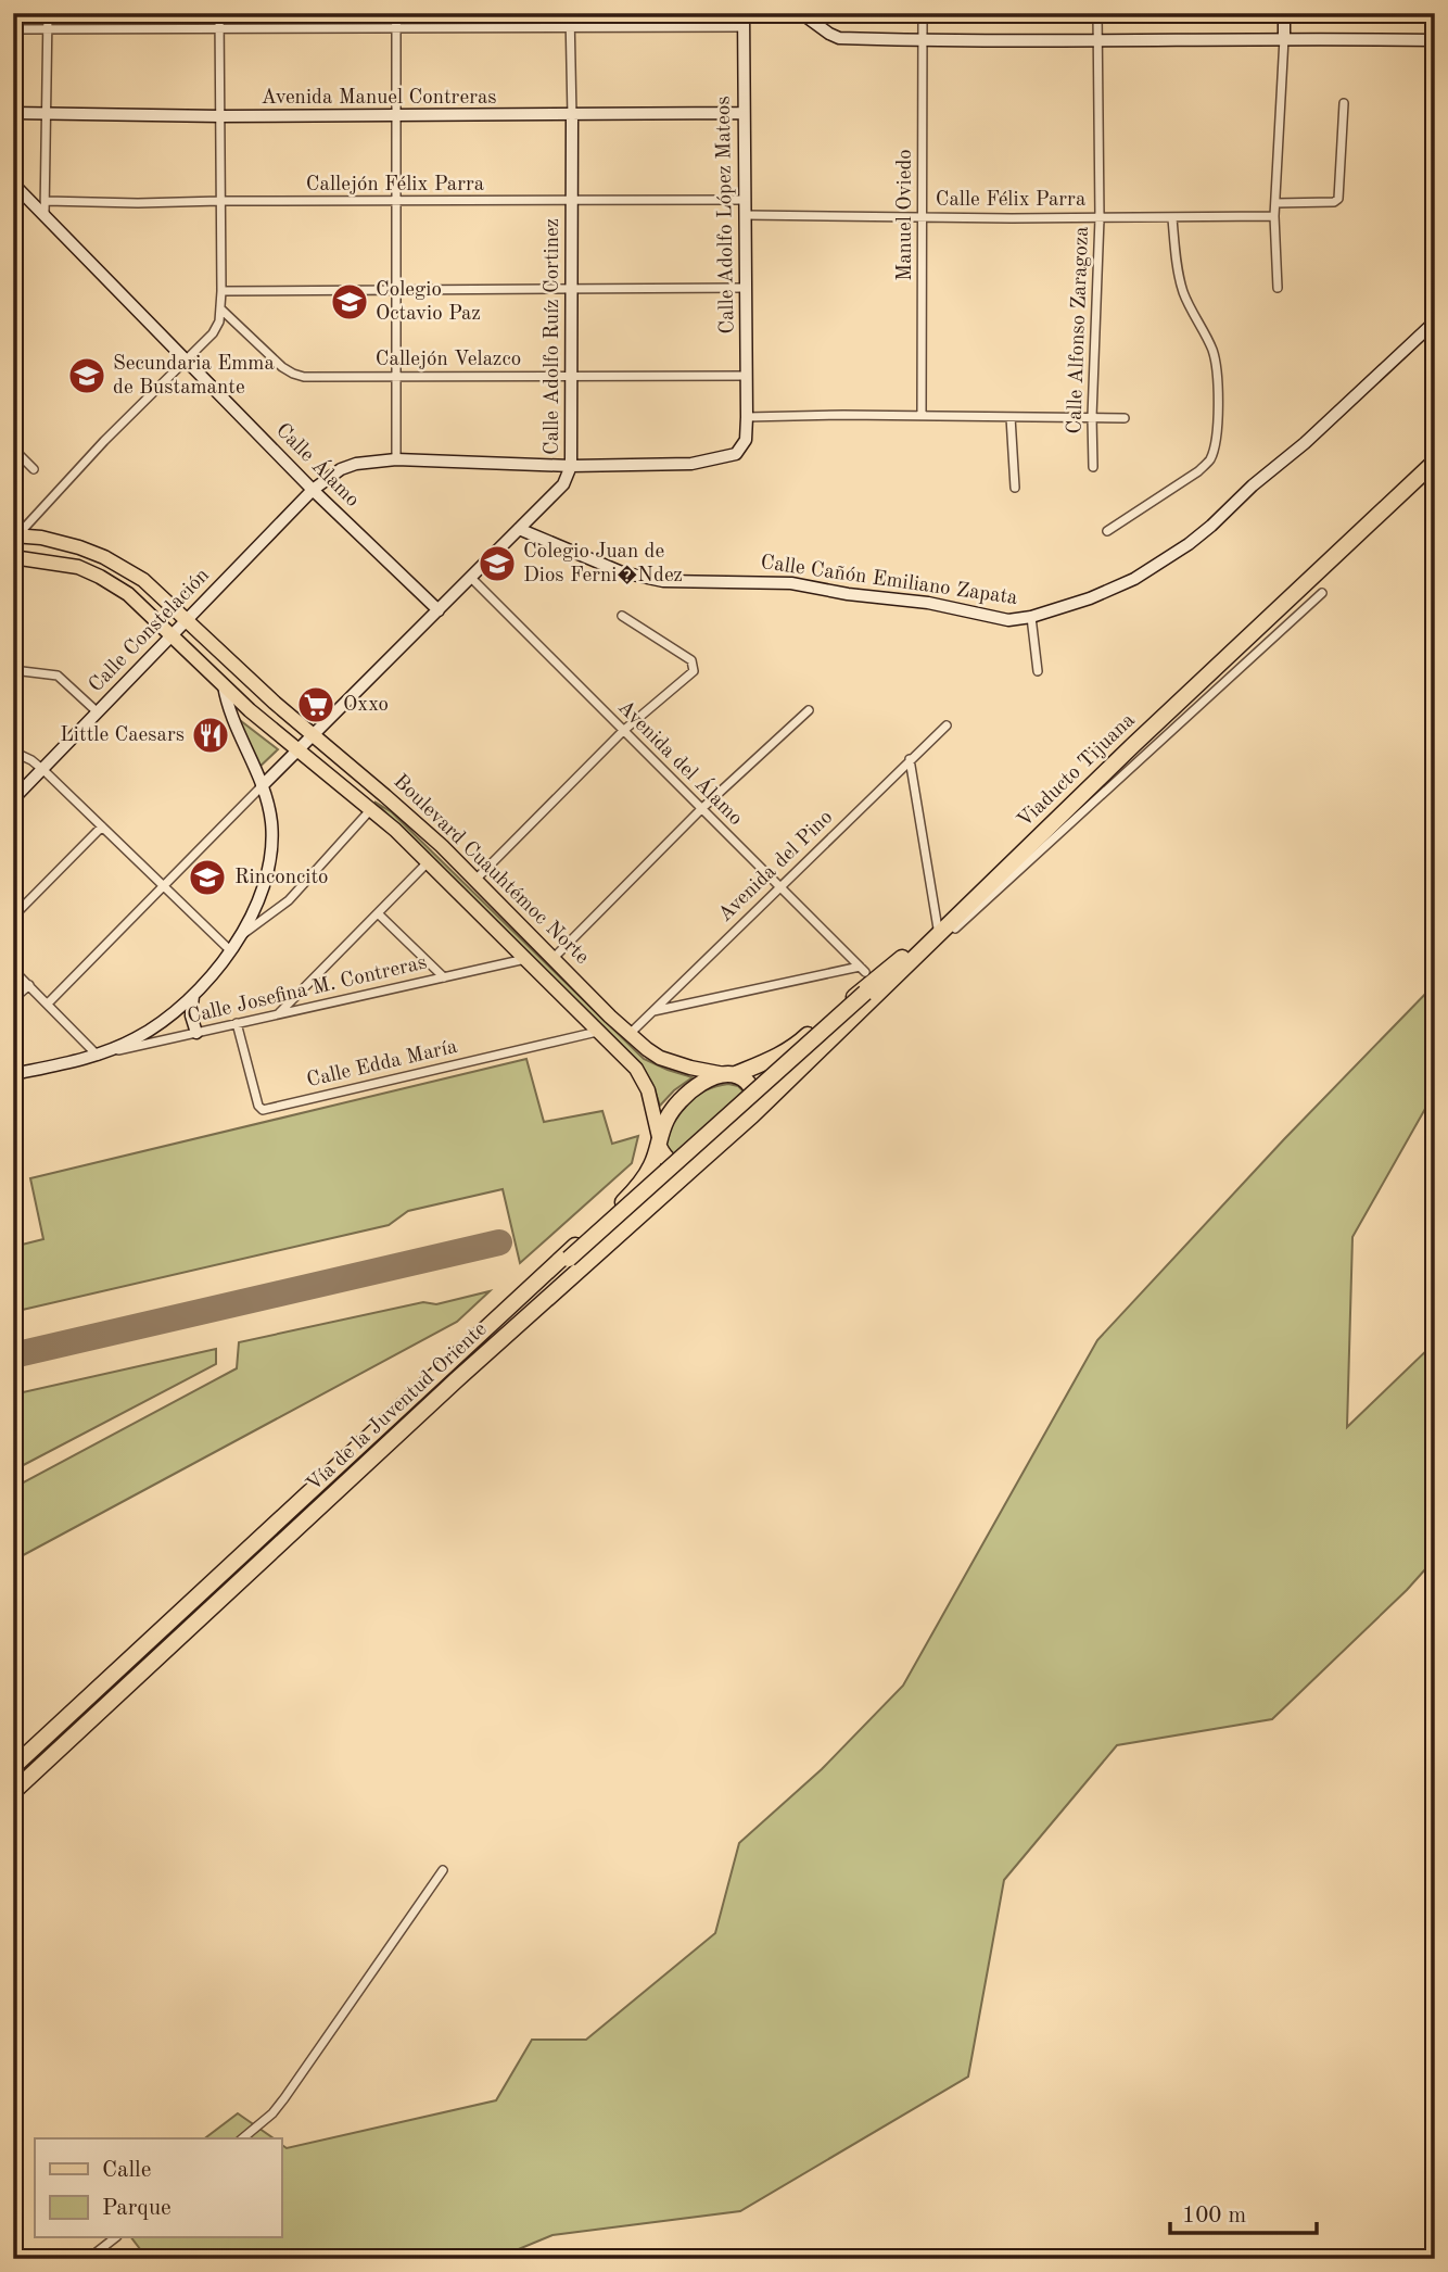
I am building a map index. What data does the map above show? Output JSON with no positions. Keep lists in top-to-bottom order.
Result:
{
  "streets": {
    "highway": ["Viaducto Tijuana", "Vía de la Juventud Oriente"],
    "main road": ["Boulevard Cuauhtémoc Norte"],
    "street": [
      "Avenida Manuel Contreras",
      "Callejón Félix Parra",
      "Calle Félix Parra",
      "Calle Adolfo López Mateos",
      "Manuel Oviedo",
      "Calle Alfonso Zaragoza",
      "Calle Adolfo Ruíz Cortinez",
      "Callejón Velazco",
      "Calle Álamo",
      "Calle Cañón Emiliano Zapata",
      "Calle Constelación",
      "Avenida del Álamo",
      "Avenida del Pino",
      "Calle Josefina M. Contreras",
      "Calle Edda María"
    ]
  },
  "crossings": [
    ["Avenida Manuel Contreras", "Calle Adolfo López Mateos"],
    ["Avenida Manuel Contreras", "Calle Adolfo Ruíz Cortinez"],
    ["Callejón Félix Parra", "Calle Adolfo López Mateos"],
    ["Callejón Félix Parra", "Calle Adolfo Ruíz Cortinez"],
    ["Calle Félix Parra", "Calle Adolfo López Mateos"],
    ["Calle Félix Parra", "Manuel Oviedo"],
    ["Calle Félix Parra", "Calle Alfonso Zaragoza"],
    ["Calle Adolfo López Mateos", "Calle Adolfo Ruíz Cortinez"],
    ["Calle Adolfo López Mateos", "Callejón Velazco"],
    ["Calle Adolfo López Mateos", "Calle Constelación"],
    ["Calle Adolfo Ruíz Cortinez", "Callejón Velazco"],
    ["Calle Adolfo Ruíz Cortinez", "Calle Álamo"],
    ["Calle Adolfo Ruíz Cortinez", "Calle Cañón Emiliano Zapata"],
    ["Calle Adolfo Ruíz Cortinez", "Calle Constelación"],
    ["Calle Adolfo Ruíz Cortinez", "Avenida del Álamo"],
    ["Calle Adolfo Ruíz Cortinez", "Boulevard Cuauhtémoc Norte"],
    ["Calle Álamo", "Calle Constelación"],
    ["Calle Constelación", "Boulevard Cuauhtémoc Norte"],
    ["Avenida del Álamo", "Avenida del Pino"],
    ["Viaducto Tijuana", "Vía de la Juventud Oriente"],
    ["Avenida del Pino", "Boulevard Cuauhtémoc Norte"],
    ["Boulevard Cuauhtémoc Norte", "Calle Josefina M. Contreras"],
    ["Boulevard Cuauhtémoc Norte", "Calle Edda María"],
    ["Boulevard Cuauhtémoc Norte", "Vía de la Juventud Oriente"],
    ["Calle Josefina M. Contreras", "Calle Edda María"]
  ],
  "places": {
    "school or university": [
      "Colegio Octavio Paz",
      "Secundaria Emma de Bustamante",
      "Colegio Juan de Dios Ferni�Ndez",
      "Rinconcito"
    ],
    "supermarket": ["Oxxo"],
    "restaurant": ["Little Caesars"]
  },
  "legend": ["Calle", "Parque"],
  "scale_bar": "100 m"
}
